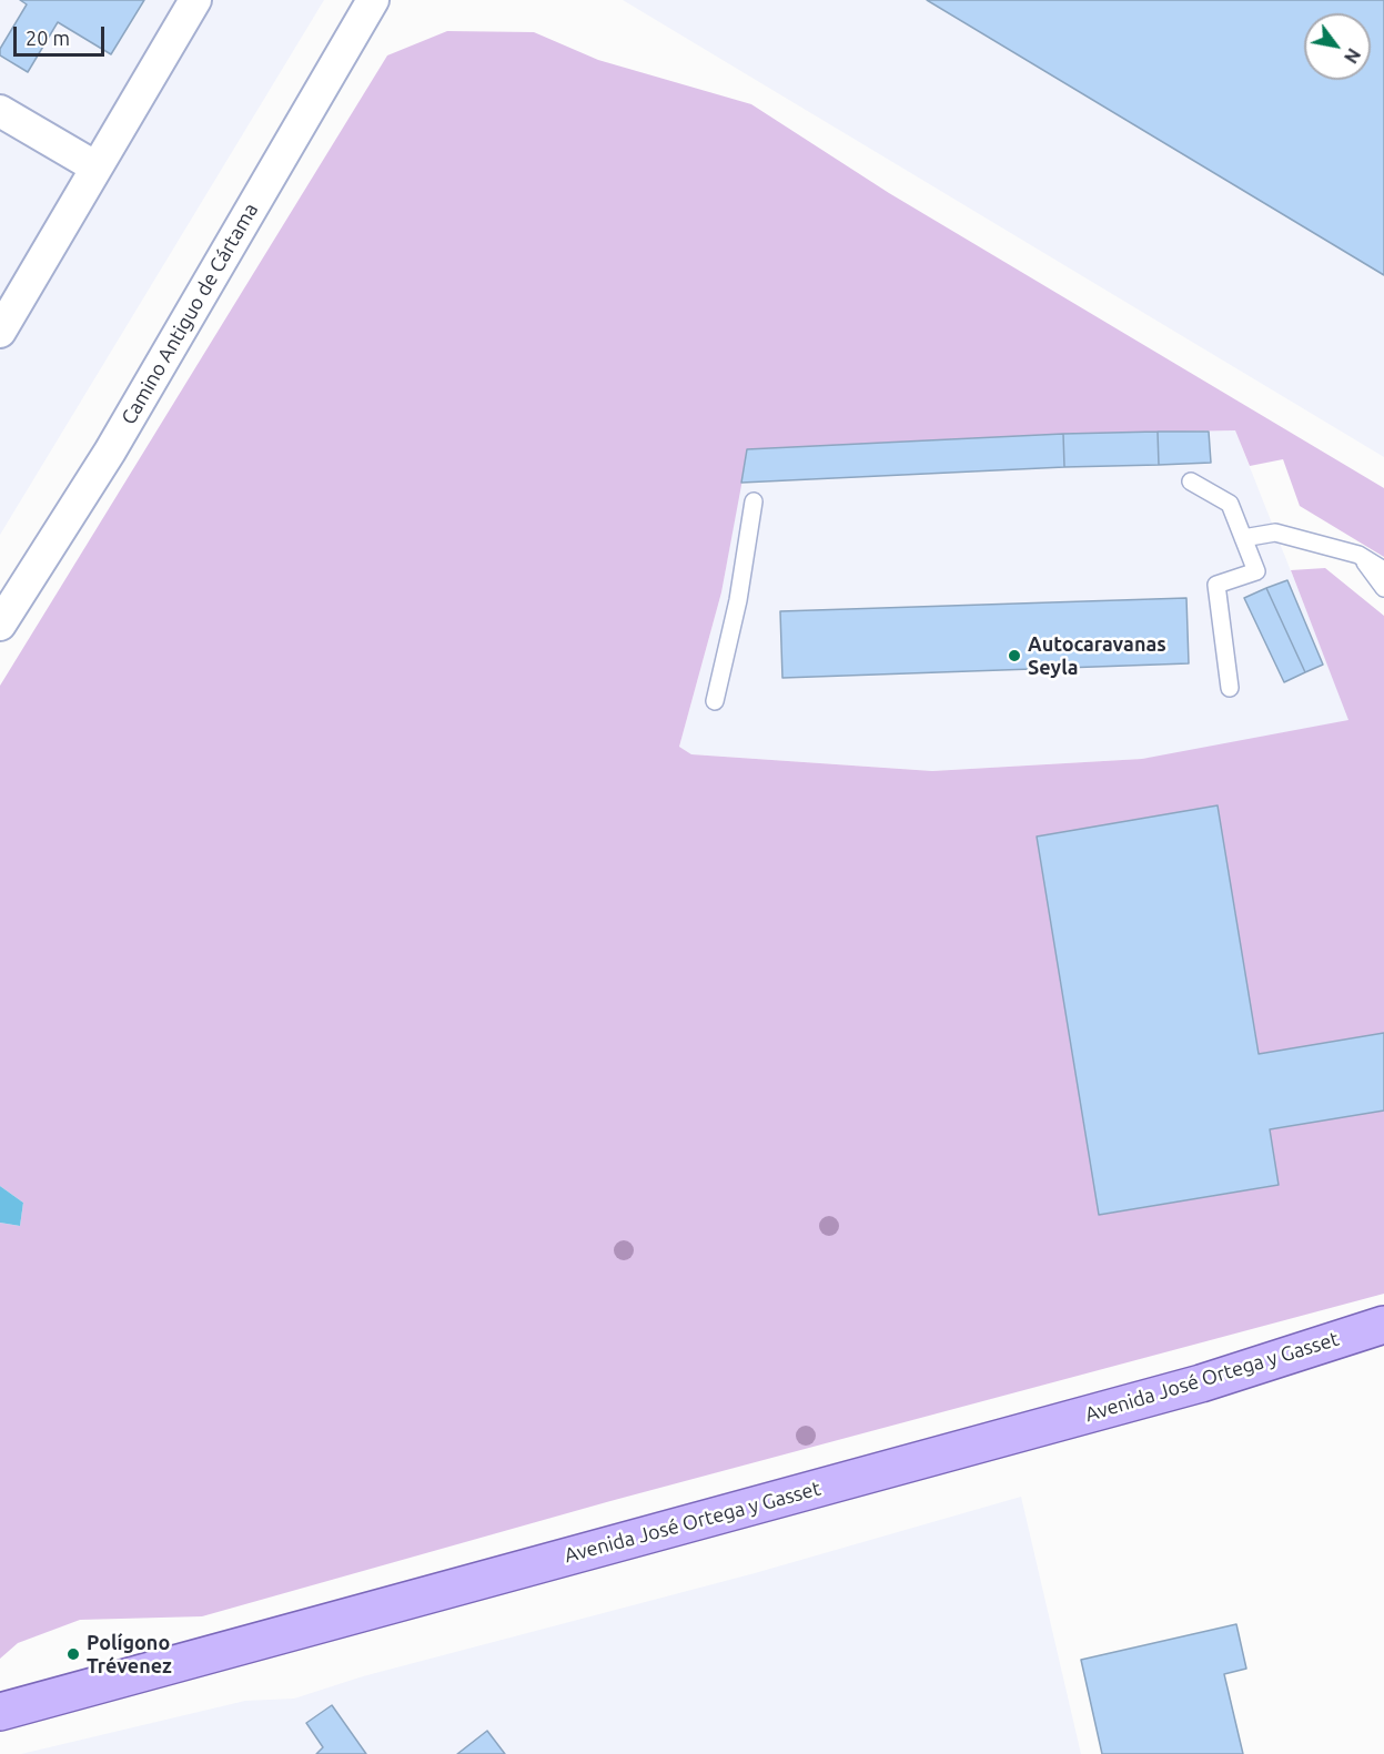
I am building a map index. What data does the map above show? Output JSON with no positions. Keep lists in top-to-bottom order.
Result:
{
  "streets": {
    "main road": ["Avenida José Ortega y Gasset"],
    "street": ["Camino Antiguo de Cártama"]
  },
  "places": ["Autocaravanas Seyla", "Polígono Trévenez"],
  "scale_bar": "20 m",
  "north": "bottom right"
}
